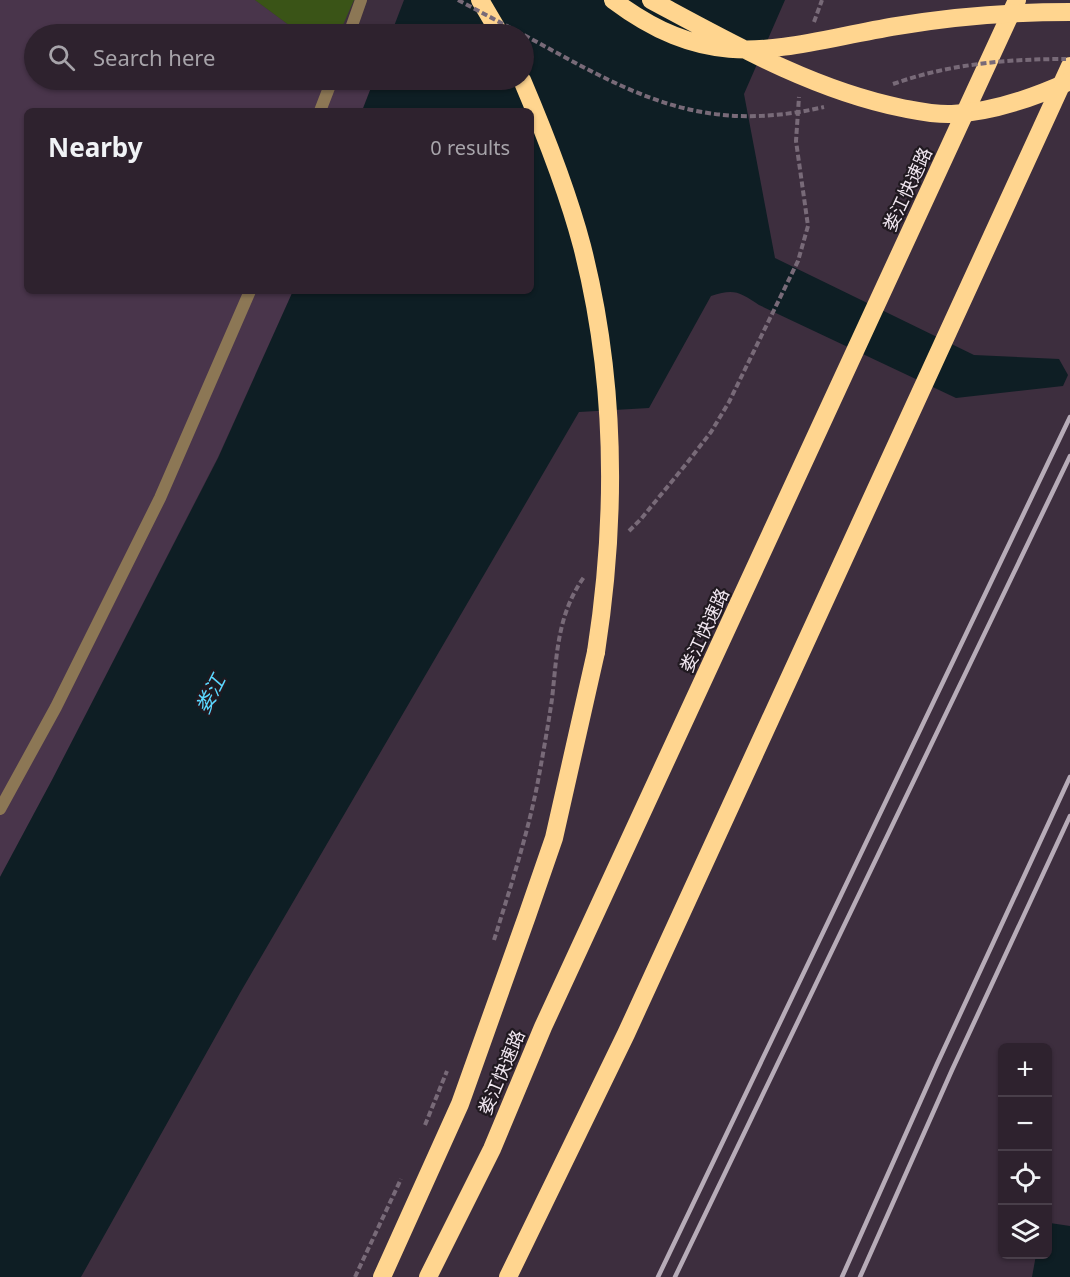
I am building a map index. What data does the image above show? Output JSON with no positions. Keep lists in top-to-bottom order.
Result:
{
  "streets": {
    "highway": ["娄江快速路"]
  },
  "water": ["娄江"],
  "page": {
    "search": "Search here",
    "heading": ["Nearby", "0 results"],
    "map_buttons": ["+", "−"]
  }
}
